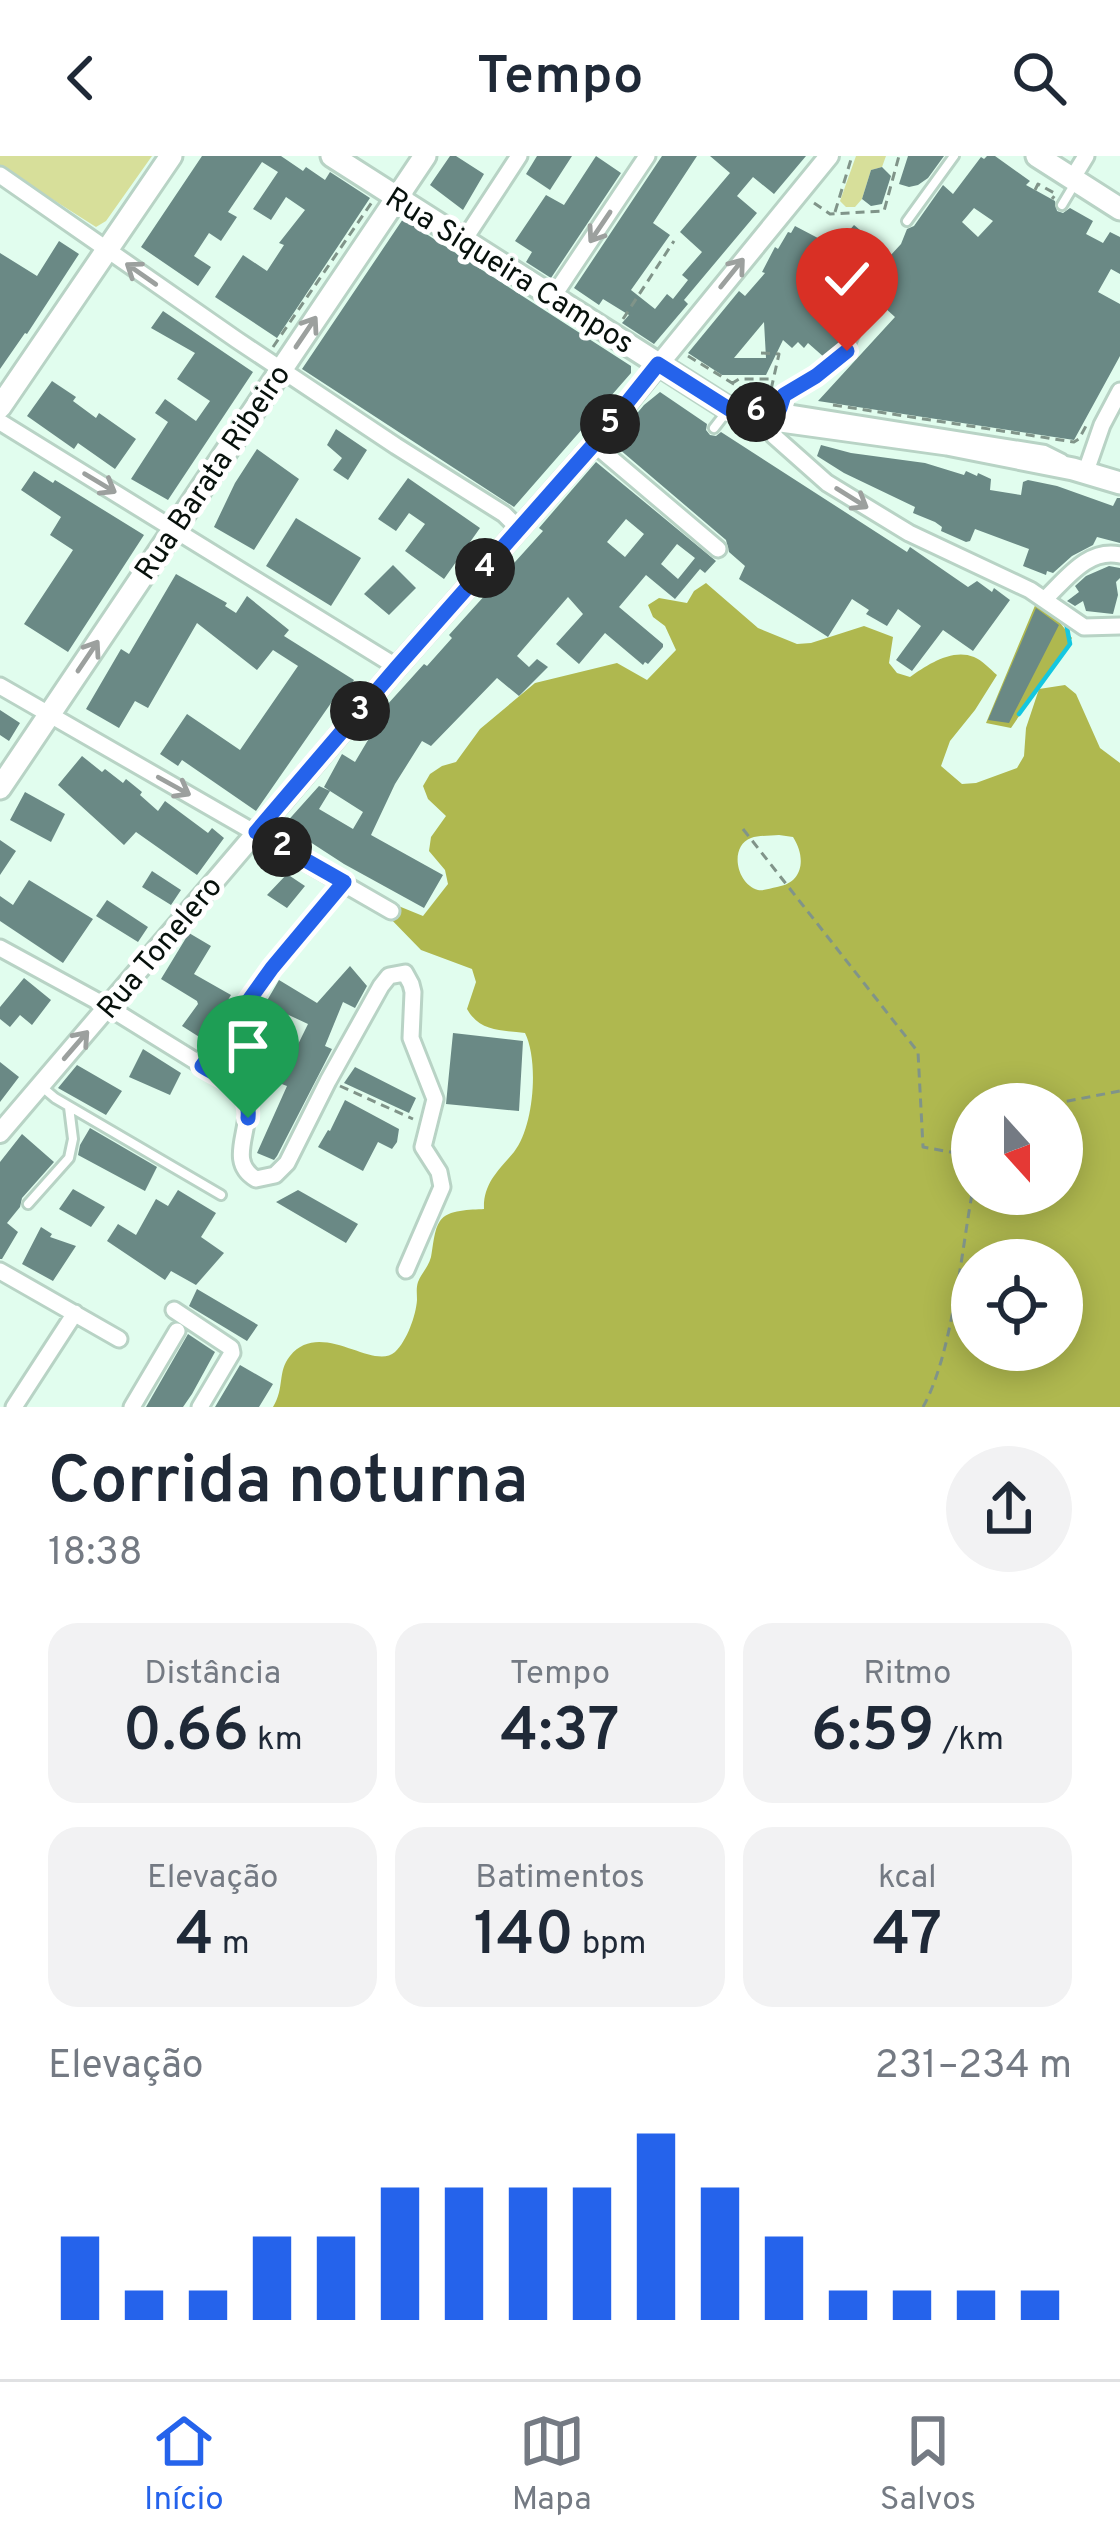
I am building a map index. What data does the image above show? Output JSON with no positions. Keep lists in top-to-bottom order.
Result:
{
  "streets": {
    "main road": ["Rua Siqueira Campos", "Rua Barata Ribeiro"],
    "street": ["Rua Tonelero"]
  },
  "crossings": [
    ["Rua Siqueira Campos", "Rua Barata Ribeiro"],
    ["Rua Siqueira Campos", "Rua Tonelero"]
  ],
  "one_way": ["Rua Barata Ribeiro"],
  "north": "bottom",
  "page": {
    "header": "Tempo",
    "pins": [
      "6",
      "5",
      "4",
      "3",
      "2"
    ],
    "heading": ["Corrida noturna", "18:38"],
    "stats": [
      ["Distância", "0.66 km"],
      ["Tempo", "4:37"],
      ["Ritmo", "6:59 /km"],
      ["Elevação", "4 m"],
      ["Batimentos", "140 bpm"],
      ["kcal", "47"]
    ],
    "chart": ["Elevação", "231–234 m"],
    "tabs": ["Início", "Mapa", "Salvos"]
  }
}
